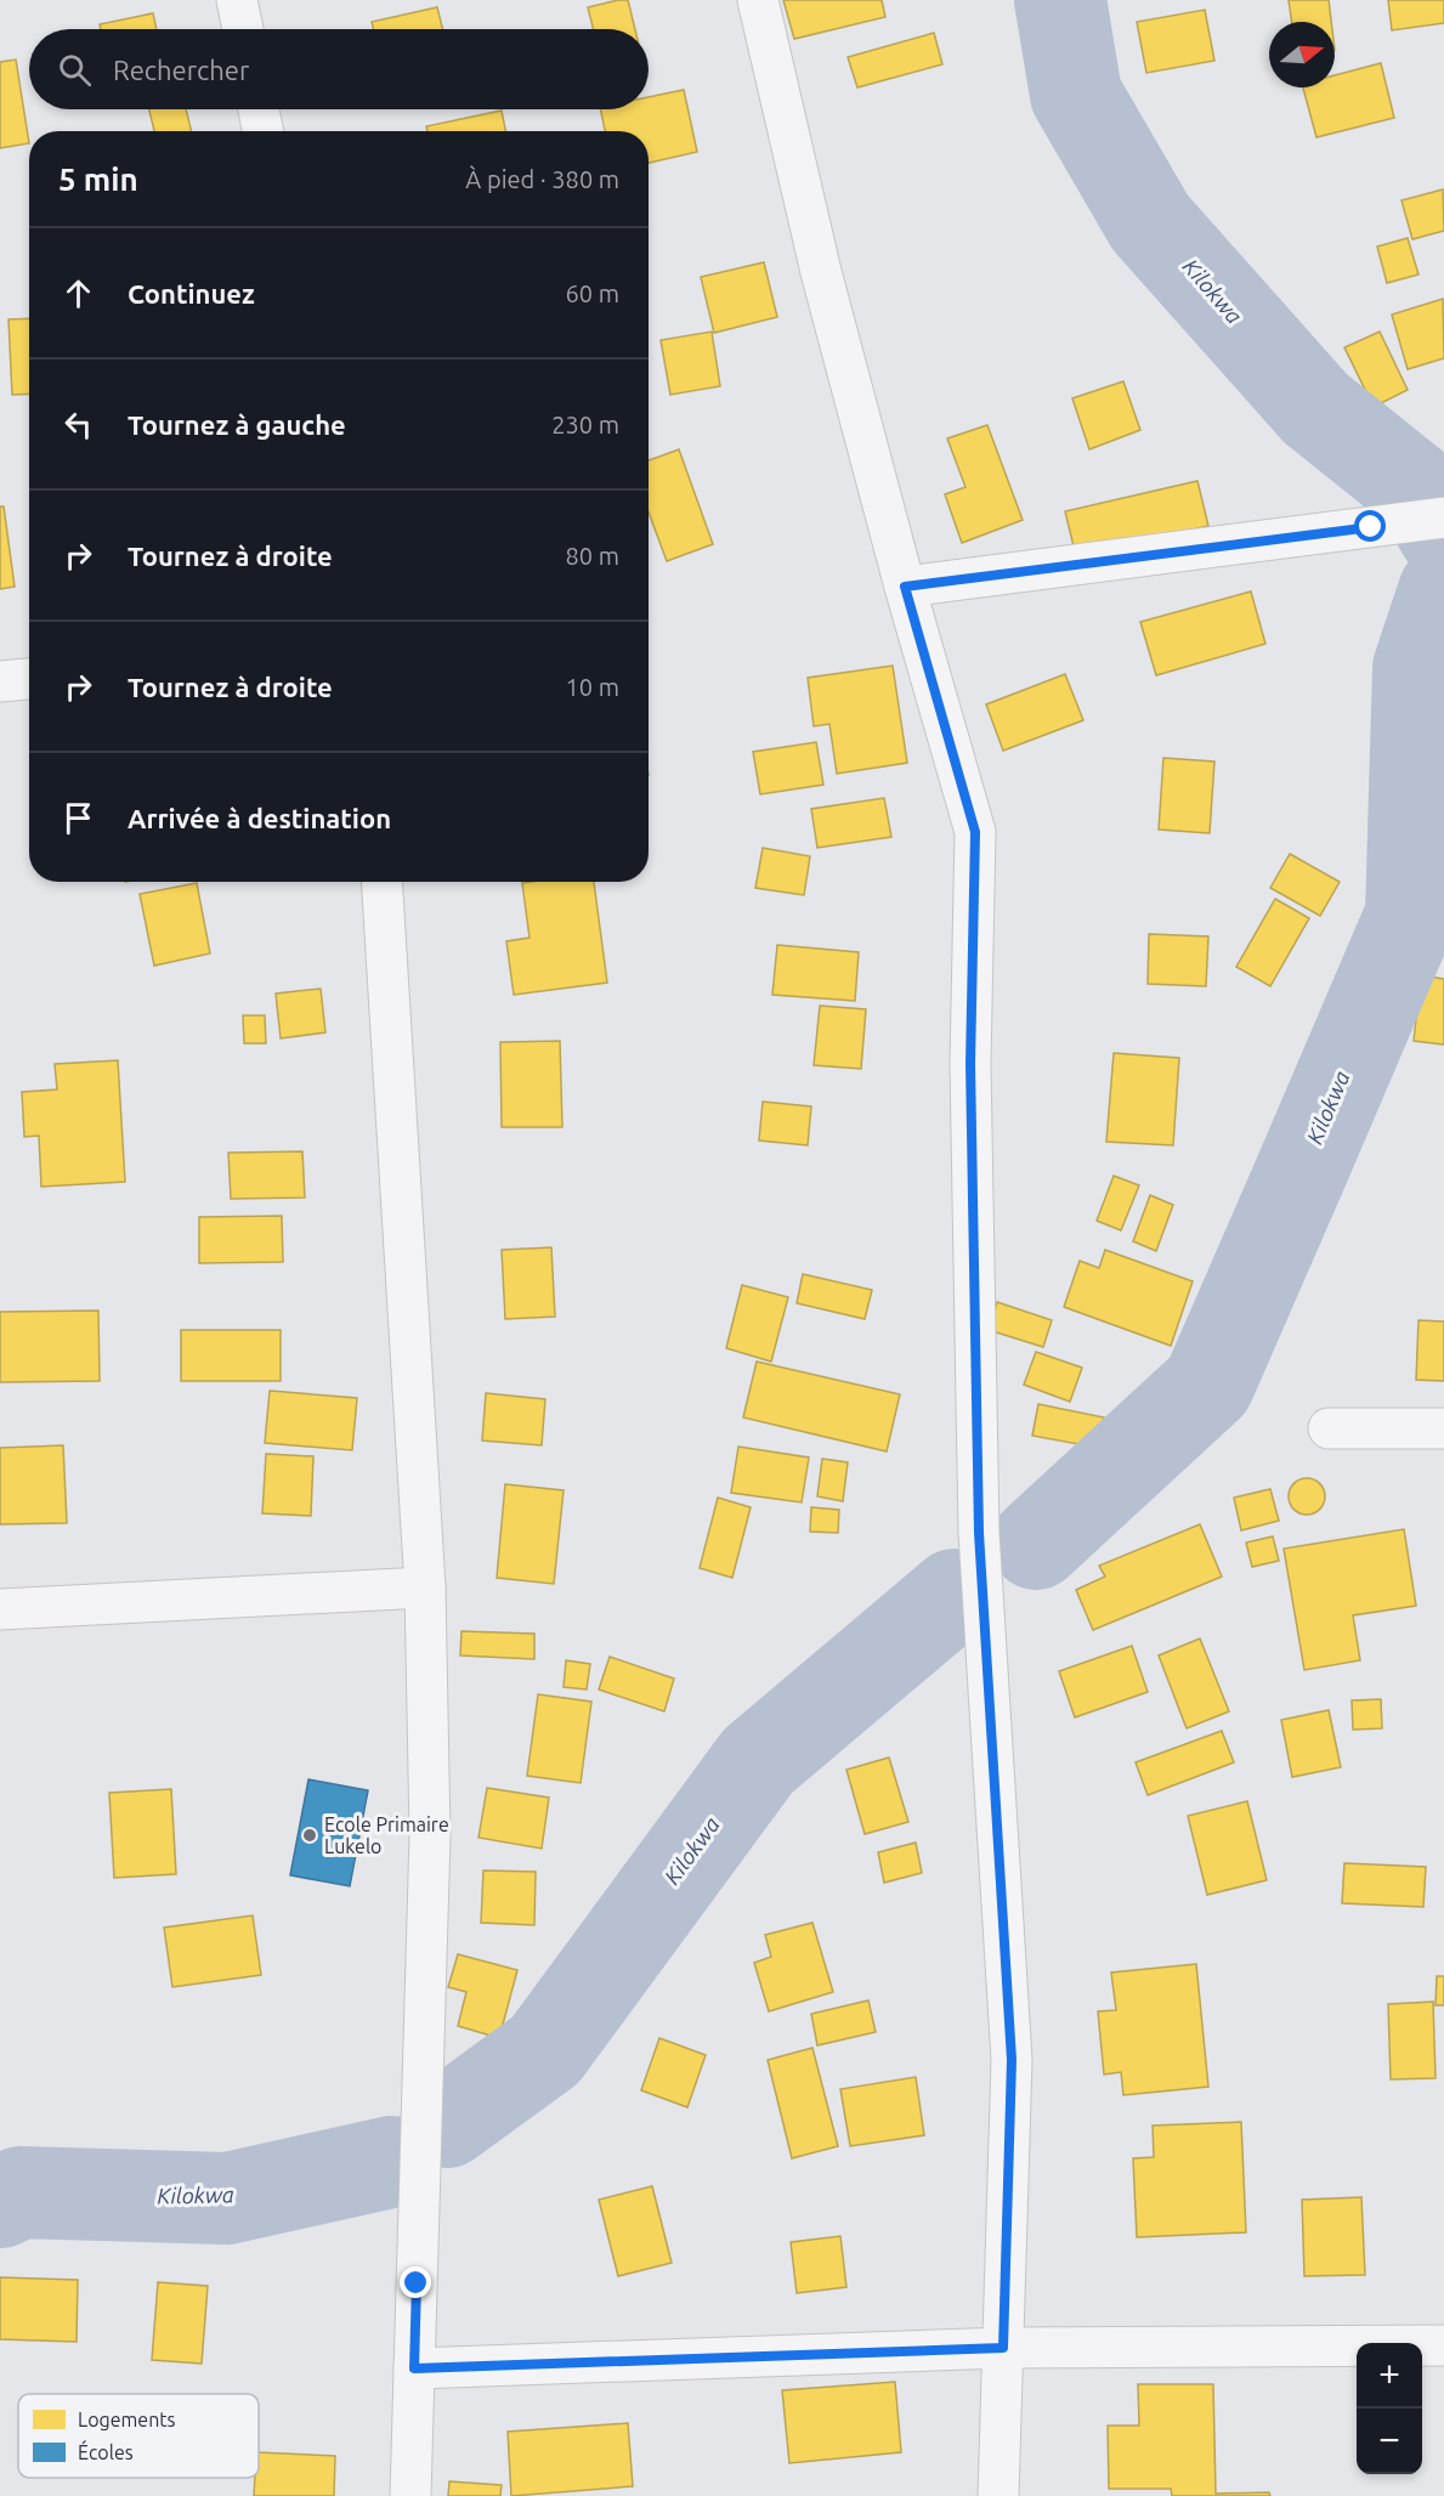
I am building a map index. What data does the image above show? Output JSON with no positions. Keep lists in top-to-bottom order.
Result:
{
  "water": ["Kilokwa"],
  "places": ["Ecole Primaire Lukelo"],
  "legend": ["Logements", "Écoles"],
  "north": "right",
  "page": {
    "search": "Rechercher",
    "heading": ["5 min", "À pied · 380 m"],
    "list": [
      ["Continuez", "60 m"],
      ["Tournez à gauche", "230 m"],
      ["Tournez à droite", "80 m"],
      ["Tournez à droite", "10 m"],
      "Arrivée à destination"
    ],
    "map_buttons": ["+", "−"]
  }
}
